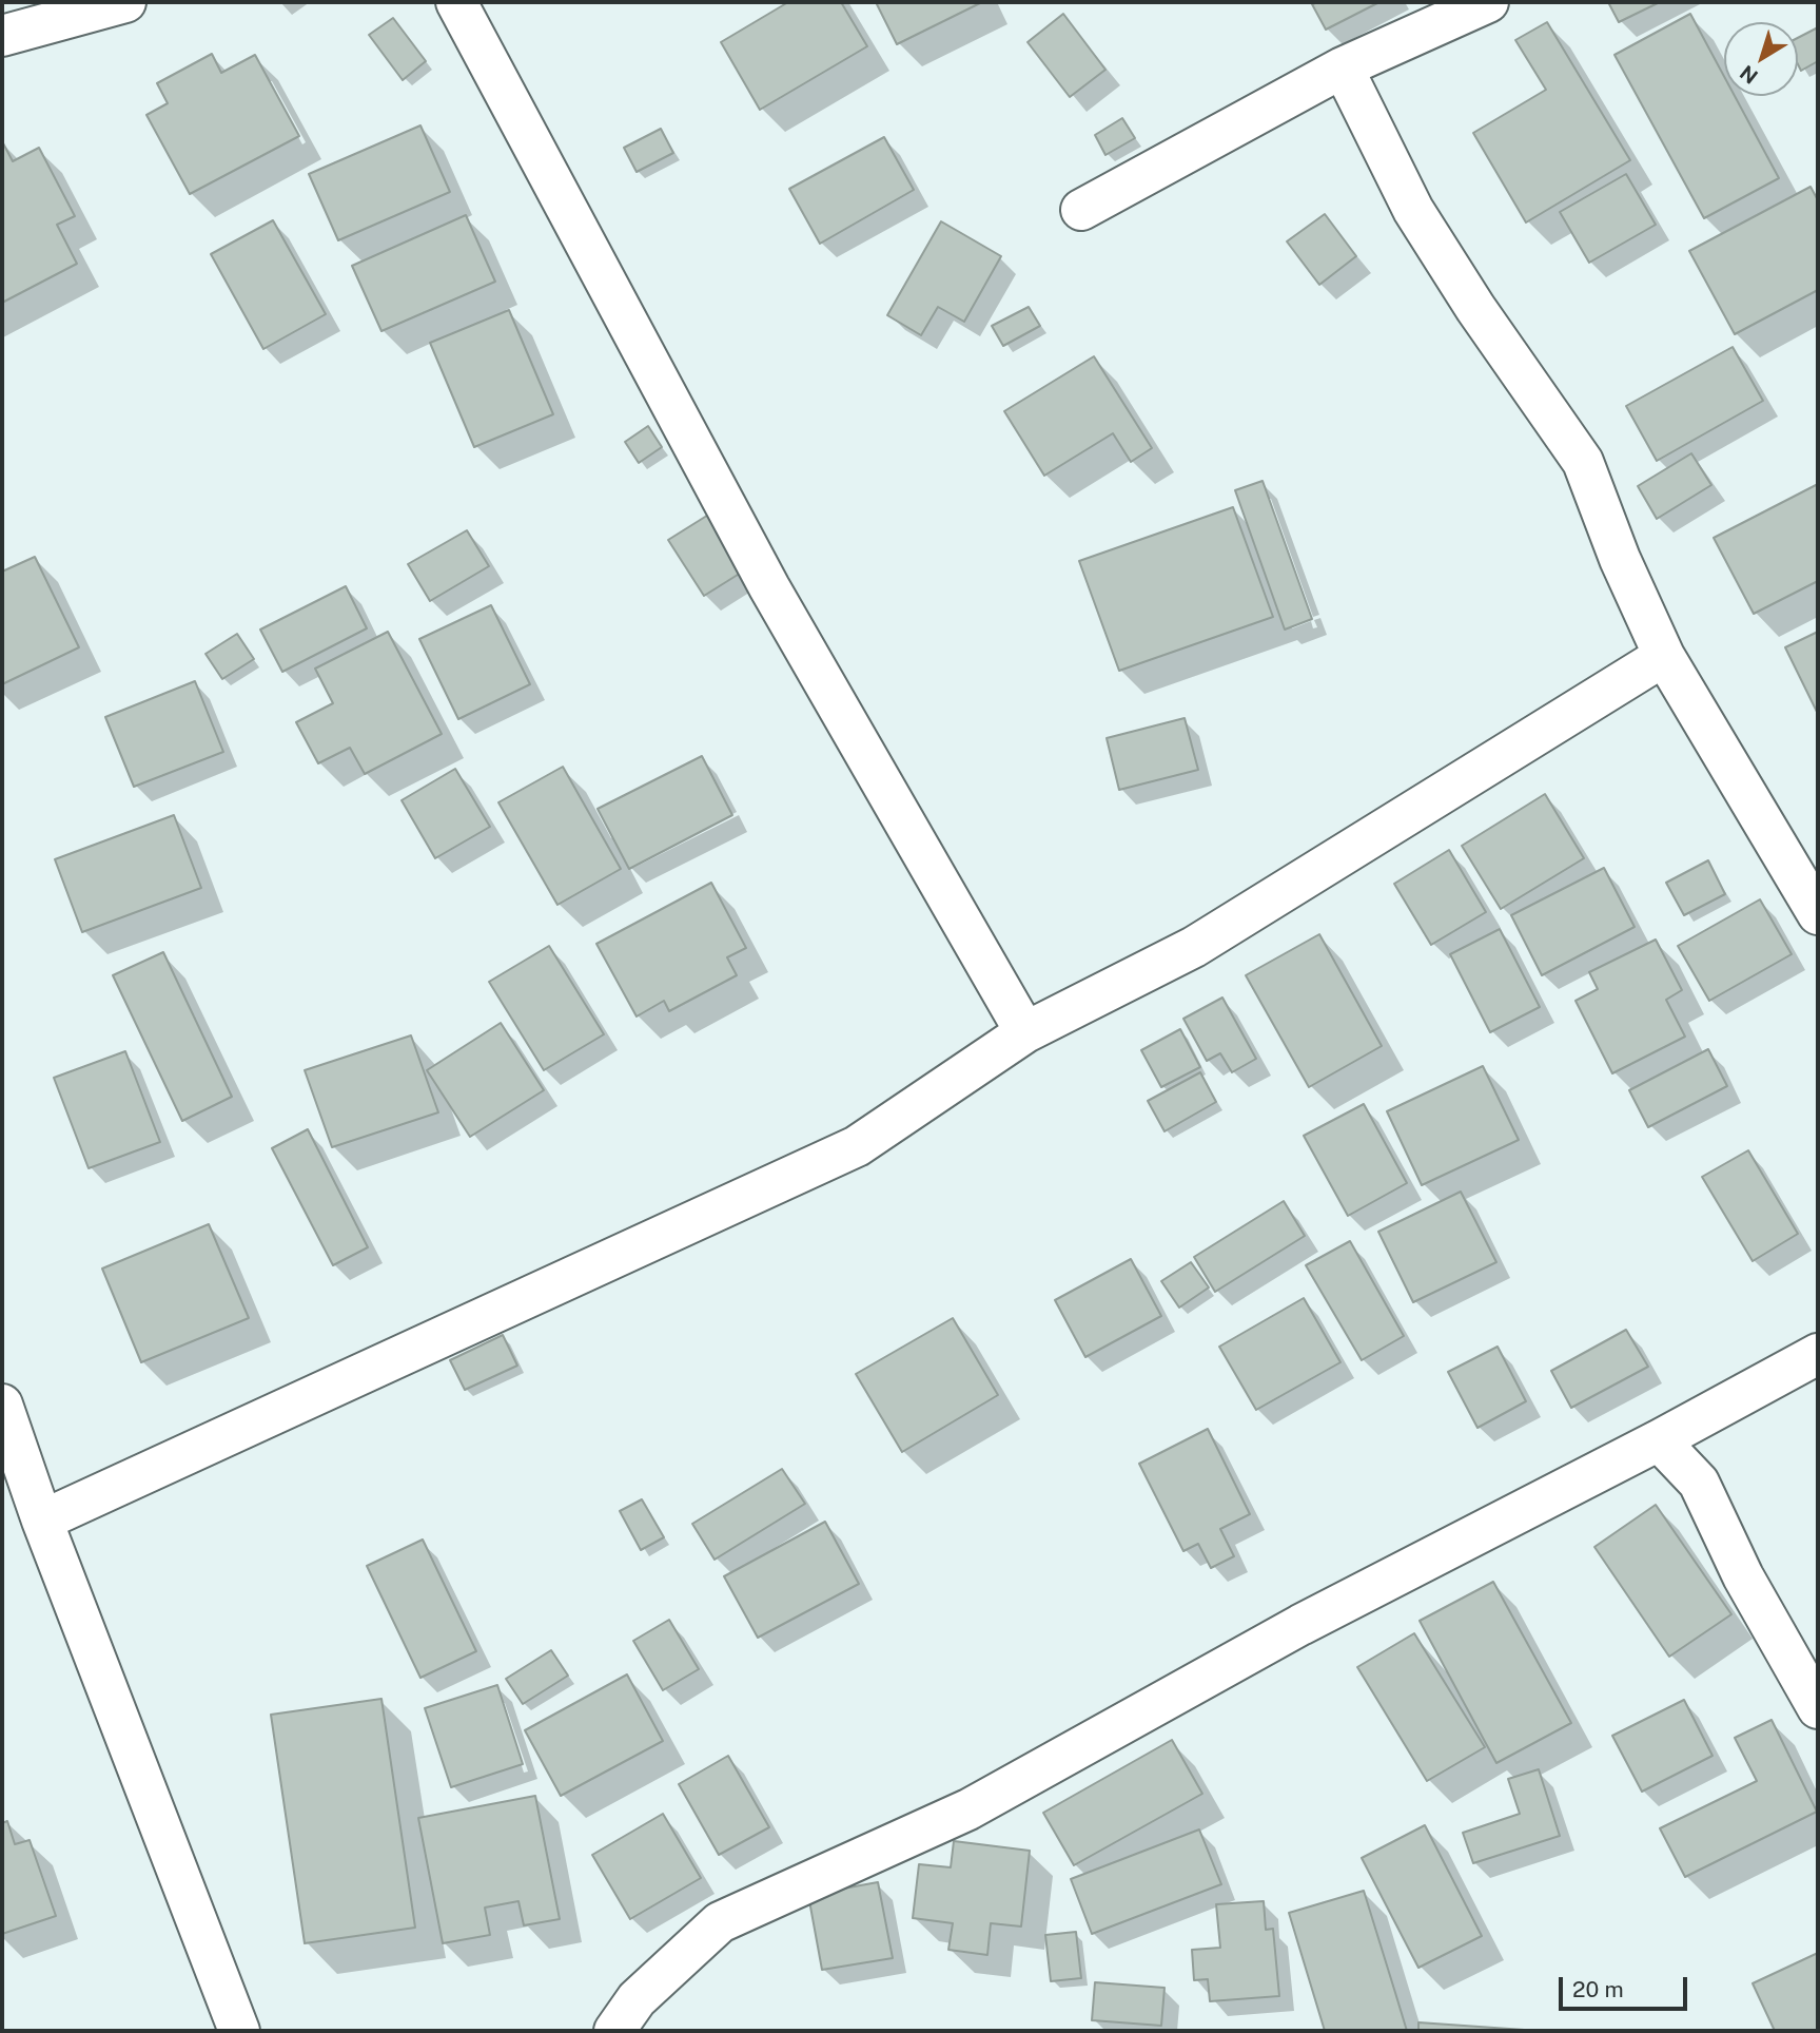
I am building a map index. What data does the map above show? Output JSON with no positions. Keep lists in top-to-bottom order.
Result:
{
  "scale_bar": "20 m",
  "north": "bottom left"
}
